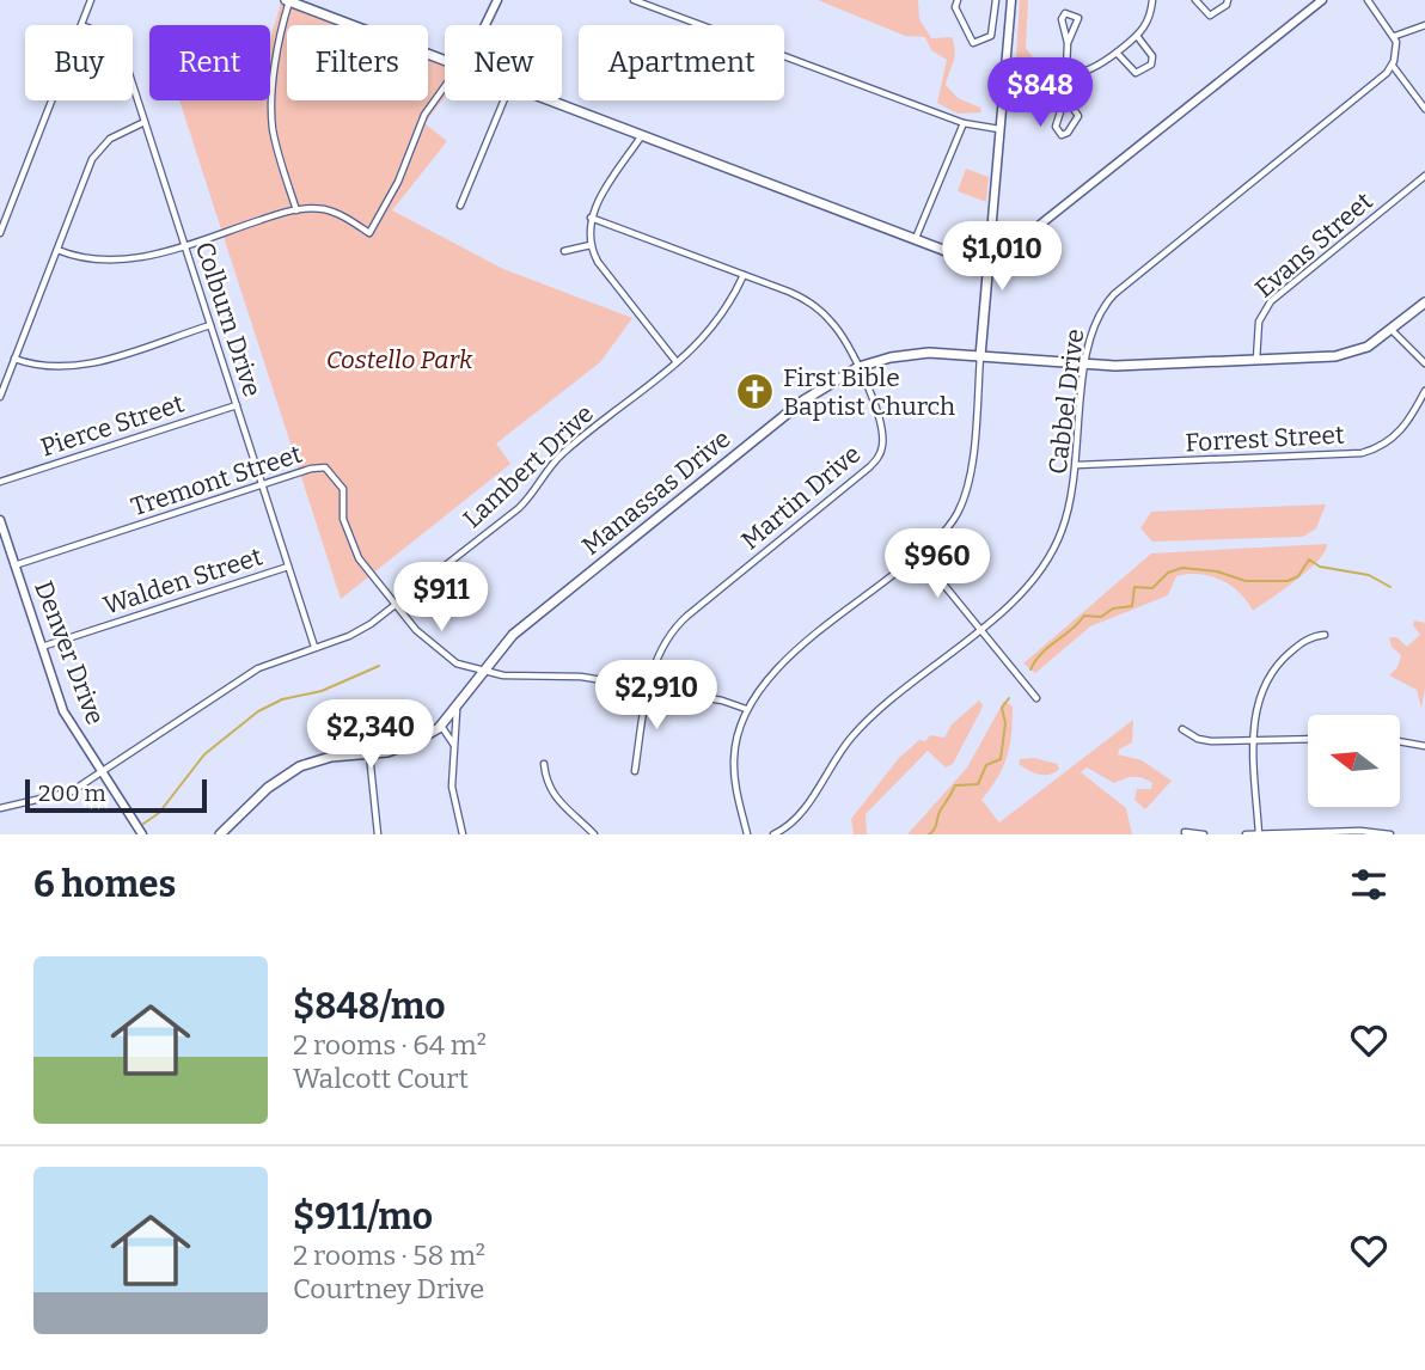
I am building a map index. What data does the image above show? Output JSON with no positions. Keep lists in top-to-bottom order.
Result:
{
  "streets": {
    "main road": ["Manassas Drive"],
    "street": [
      "Evans Street",
      "Colburn Drive",
      "Cabbel Drive",
      "Pierce Street",
      "Forrest Street",
      "Lambert Drive",
      "Tremont Street",
      "Martin Drive",
      "Walden Street",
      "Denver Drive"
    ]
  },
  "crossings": [
    ["Evans Street", "Manassas Drive"],
    ["Colburn Drive", "Pierce Street"],
    ["Colburn Drive", "Lambert Drive"],
    ["Colburn Drive", "Tremont Street"],
    ["Colburn Drive", "Walden Street"],
    ["Cabbel Drive", "Forrest Street"],
    ["Cabbel Drive", "Manassas Drive"],
    ["Lambert Drive", "Tremont Street"],
    ["Lambert Drive", "Martin Drive"],
    ["Lambert Drive", "Denver Drive"],
    ["Tremont Street", "Denver Drive"],
    ["Manassas Drive", "Martin Drive"],
    ["Walden Street", "Denver Drive"]
  ],
  "parks": ["Costello Park"],
  "places": {
    "church": ["First Bible Baptist Church"]
  },
  "scale_bar": "200 m",
  "north": "left",
  "page": {
    "chip": [
      "Buy",
      "Rent",
      "Filters",
      "New",
      "Apartment"
    ],
    "price": [
      "$848",
      "$1,010",
      "$960",
      "$911",
      "$2,910",
      "$2,340"
    ],
    "scale": "200 m",
    "heading": "6 homes",
    "list": [
      {
        "name": "$848/mo",
        "note": "2 rooms · 64 m² · Walcott Court"
      },
      {
        "name": "$911/mo",
        "note": "2 rooms · 58 m² · Courtney Drive"
      }
    ]
  }
}
